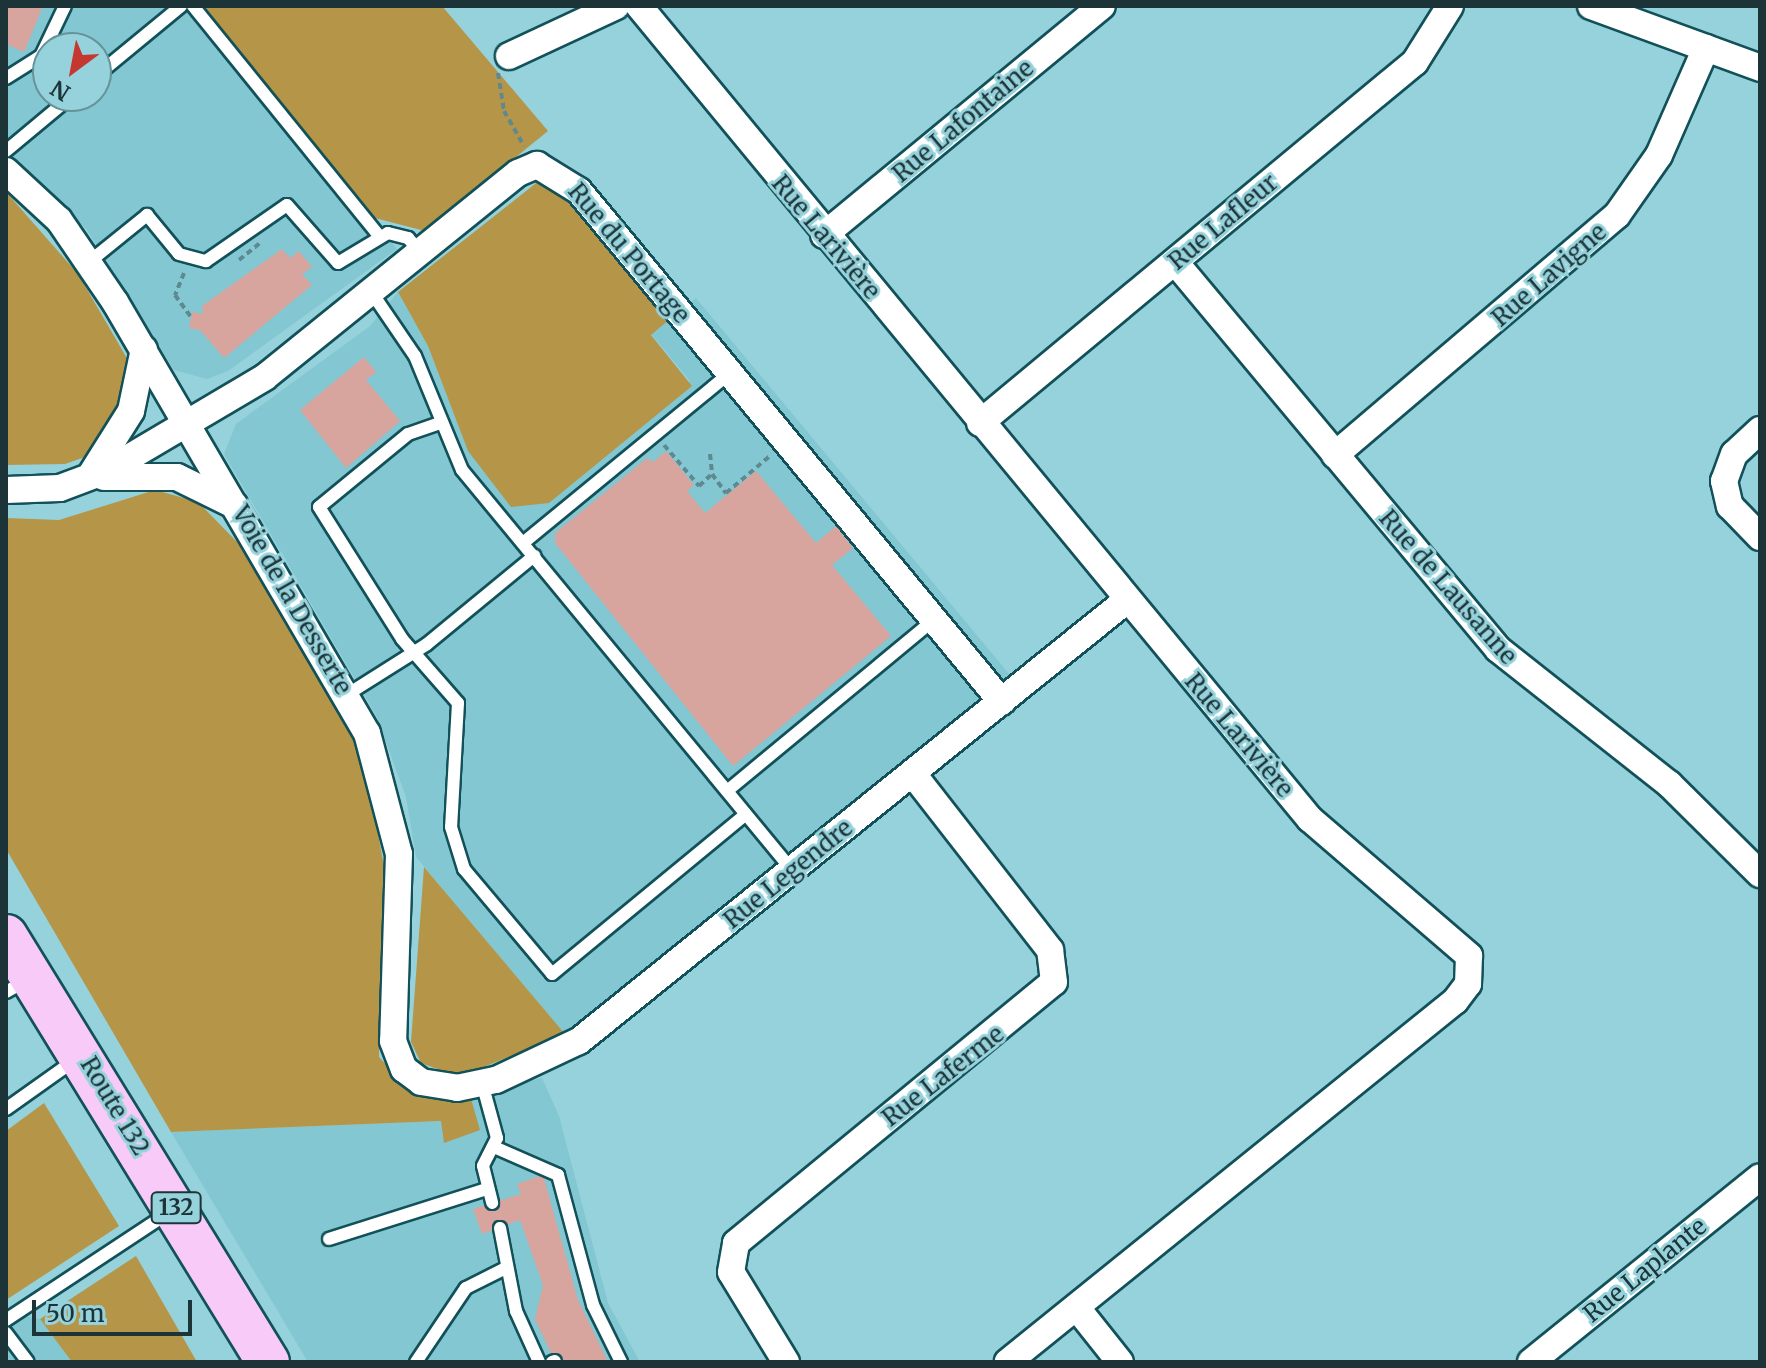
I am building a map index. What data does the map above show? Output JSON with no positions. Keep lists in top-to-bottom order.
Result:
{
  "streets": {
    "highway": ["Route 132", "132"],
    "street": [
      "Rue Lafontaine",
      "Rue Lafleur",
      "Rue Larivière",
      "Rue du Portage",
      "Rue Lavigne",
      "Rue de Lausanne",
      "Voie de la Desserte",
      "Rue Legendre",
      "Rue Laferme",
      "Rue Laplante"
    ]
  },
  "crossings": [
    ["Rue Lafontaine", "Rue Larivière"],
    ["Rue Lafleur", "Rue Larivière"],
    ["Rue Lafleur", "Rue de Lausanne"],
    ["Rue Larivière", "Rue Legendre"],
    ["Rue du Portage", "Voie de la Desserte"],
    ["Rue du Portage", "Rue Legendre"],
    ["Rue Lavigne", "Rue de Lausanne"],
    ["Voie de la Desserte", "Rue Legendre"],
    ["Rue Legendre", "Rue Laferme"]
  ],
  "scale_bar": "50 m",
  "north": "bottom left"
}
